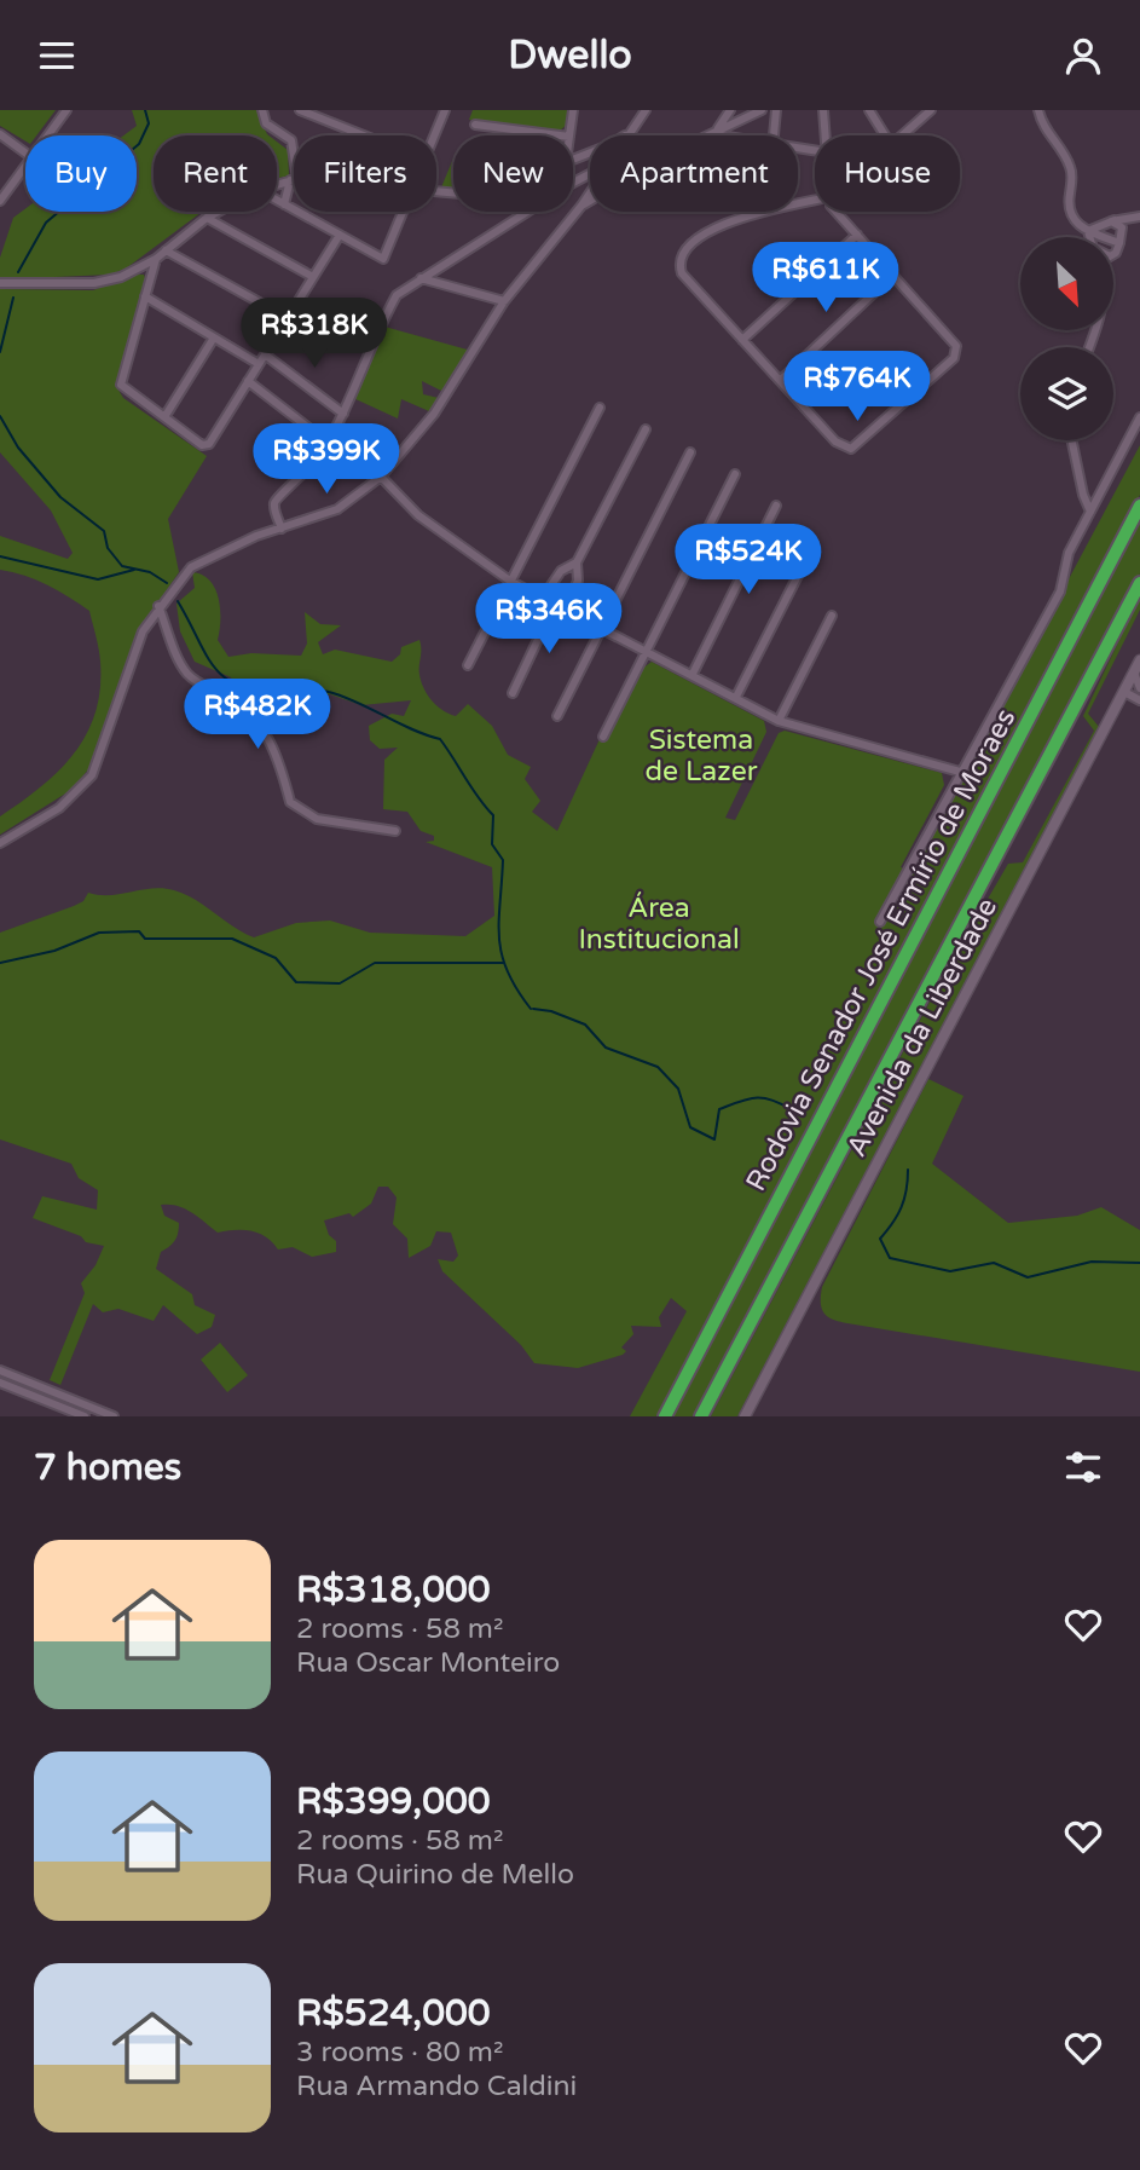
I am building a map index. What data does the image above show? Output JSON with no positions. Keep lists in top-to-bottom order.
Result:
{
  "streets": {
    "highway": ["Rodovia Senador José Ermírio de Moraes"],
    "street": ["Avenida da Liberdade"]
  },
  "parks": ["Sistema de Lazer", "Área Institucional"],
  "north": "bottom right",
  "page": {
    "header": "Dwello",
    "chip": [
      "Buy",
      "Rent",
      "Filters",
      "New",
      "Apartment",
      "House"
    ],
    "price": [
      "R$611K",
      "R$318K",
      "R$764K",
      "R$399K",
      "R$524K",
      "R$346K",
      "R$482K"
    ],
    "heading": "7 homes",
    "list": [
      {
        "name": "R$318,000",
        "note": "2 rooms · 58 m² · Rua Oscar Monteiro"
      },
      {
        "name": "R$399,000",
        "note": "2 rooms · 58 m² · Rua Quirino de Mello"
      },
      {
        "name": "R$524,000",
        "note": "3 rooms · 80 m² · Rua Armando Caldini"
      }
    ]
  }
}
